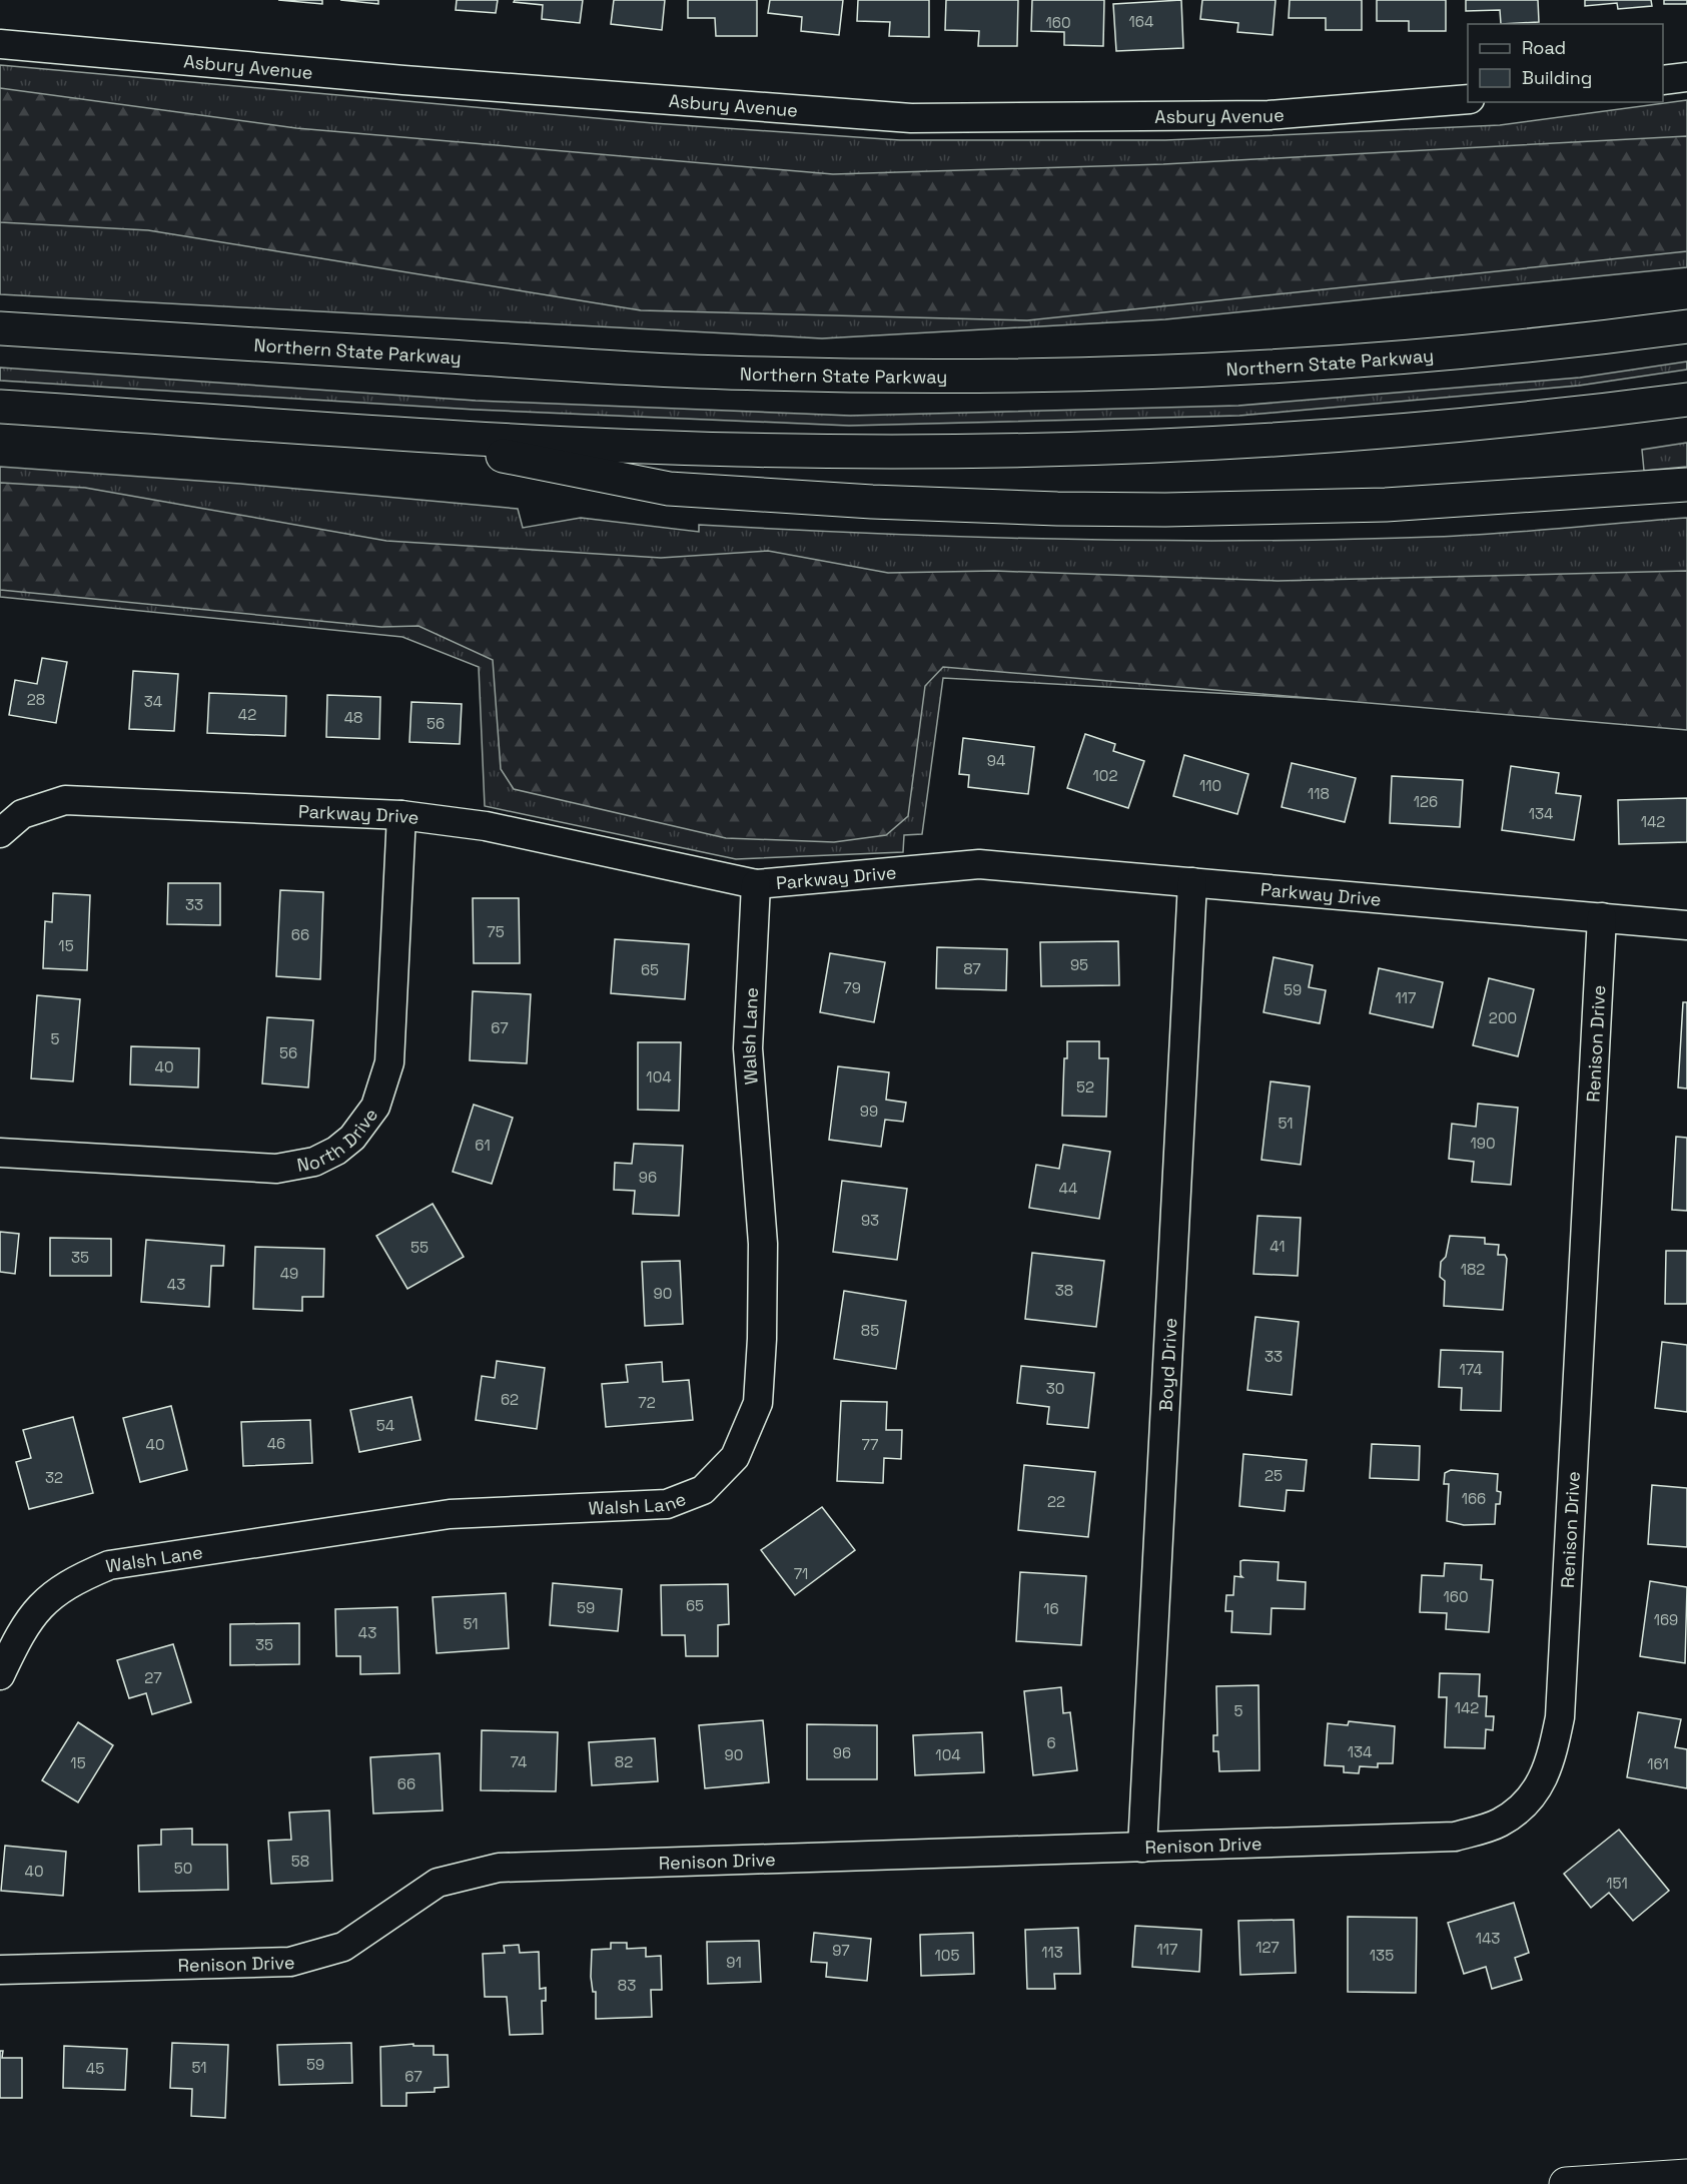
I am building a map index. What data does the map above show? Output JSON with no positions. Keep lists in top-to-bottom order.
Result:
{
  "streets": {
    "main road": ["Northern State Parkway"],
    "street": [
      "Asbury Avenue",
      "Parkway Drive",
      "Walsh Lane",
      "Renison Drive",
      "North Drive",
      "Boyd Drive"
    ]
  },
  "crossings": [
    ["Parkway Drive", "Walsh Lane"],
    ["Parkway Drive", "Renison Drive"],
    ["Parkway Drive", "North Drive"],
    ["Parkway Drive", "Boyd Drive"],
    ["Renison Drive", "Boyd Drive"]
  ],
  "house_numbers": [
    "164",
    "160",
    "28",
    "34",
    "42",
    "48",
    "56",
    "94",
    "102",
    "110",
    "118",
    "126",
    "134",
    "142",
    "33",
    "75",
    "66",
    "15",
    "95",
    "87",
    "65",
    "79",
    "59",
    "117",
    "200",
    "67",
    "5",
    "56",
    "40",
    "104",
    "52",
    "99",
    "51",
    "190",
    "61",
    "96",
    "44",
    "93",
    "41",
    "55",
    "35",
    "182",
    "49",
    "43",
    "38",
    "90",
    "85",
    "33",
    "174",
    "30",
    "62",
    "72",
    "54",
    "46",
    "40",
    "77",
    "25",
    "32",
    "166",
    "22",
    "71",
    "160",
    "65",
    "59",
    "16",
    "169",
    "51",
    "43",
    "35",
    "27",
    "142",
    "5",
    "6",
    "134",
    "96",
    "90",
    "104",
    "74",
    "82",
    "15",
    "161",
    "66",
    "58",
    "50",
    "40",
    "151",
    "143",
    "127",
    "117",
    "97",
    "113",
    "105",
    "135",
    "91",
    "83",
    "59",
    "51",
    "45",
    "67"
  ],
  "legend": ["Road", "Building"]
}
